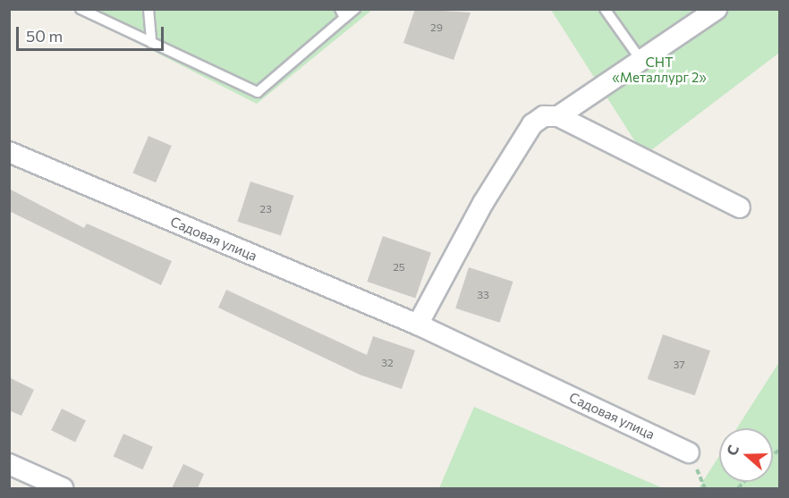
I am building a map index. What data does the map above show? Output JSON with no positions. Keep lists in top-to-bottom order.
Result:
{
  "streets": {
    "street": ["Садовая улица"]
  },
  "parks": ["СНТ «Металлург 2»"],
  "house_numbers": [
    "29",
    "23",
    "25",
    "33",
    "32",
    "37"
  ],
  "scale_bar": "50 m",
  "north": "left"
}
